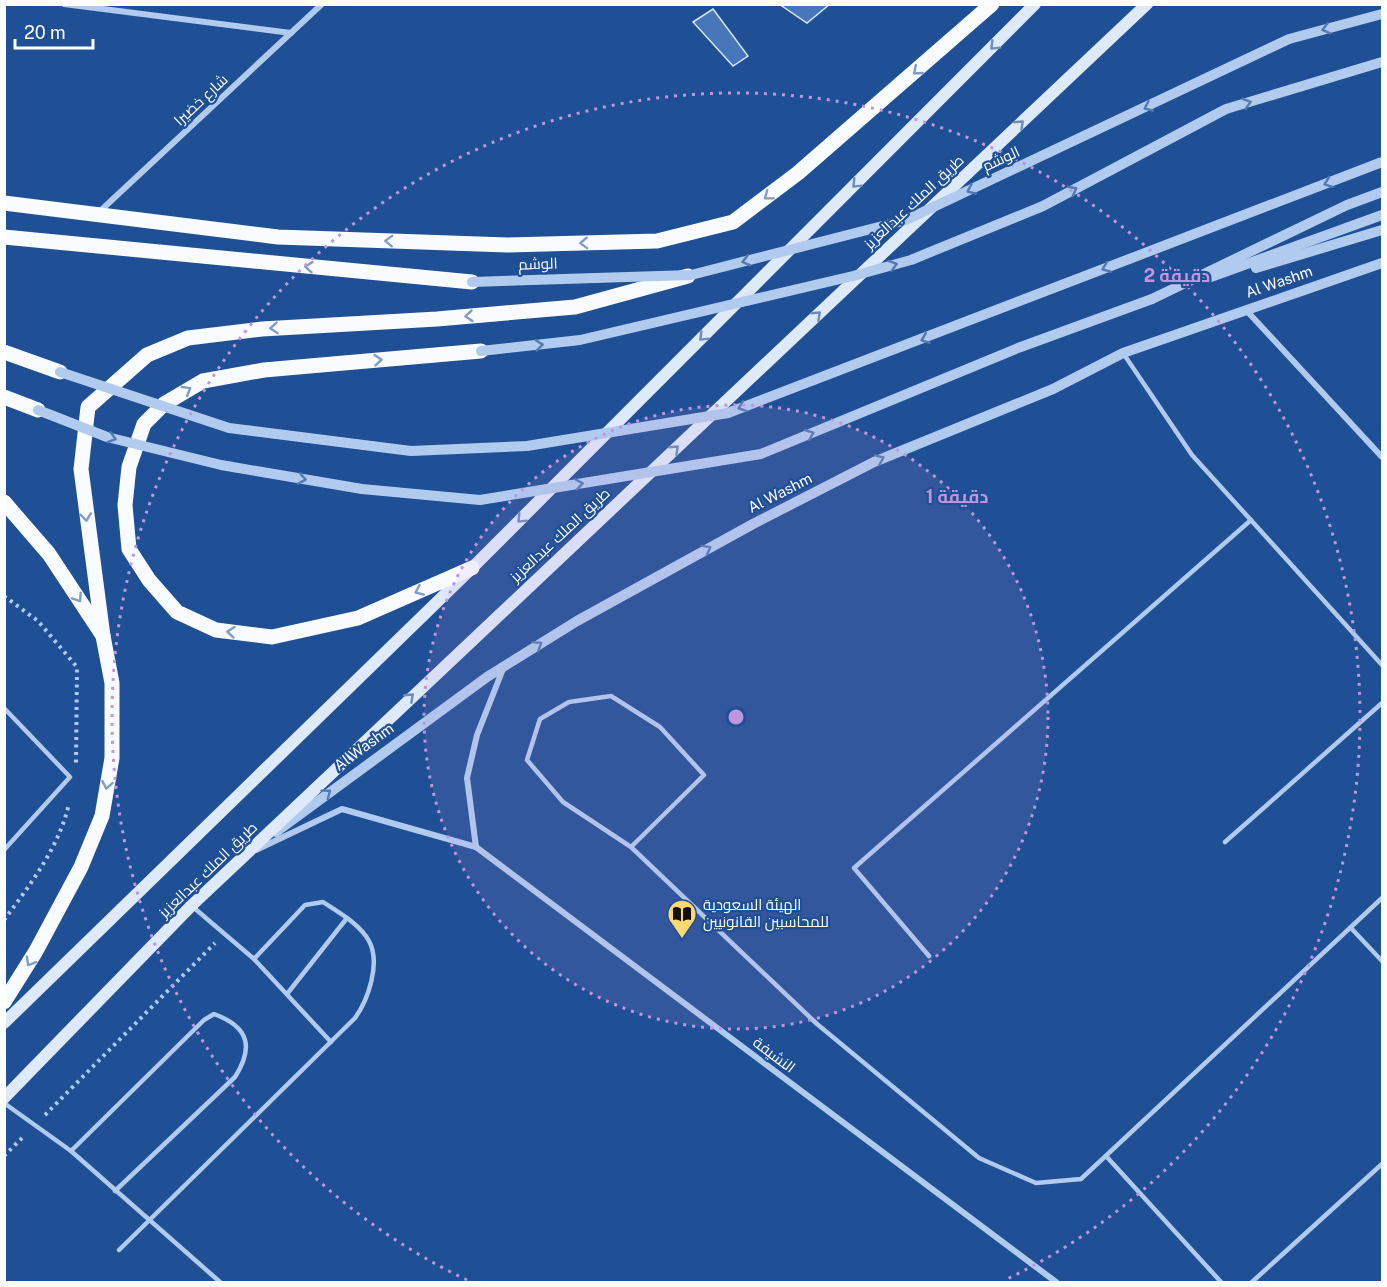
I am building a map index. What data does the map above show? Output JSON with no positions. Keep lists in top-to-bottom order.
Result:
{
  "streets": {
    "main road": ["طريق الملك عبدالعزيز"],
    "street": [
      "شارع خضيرا",
      "الوشم",
      "Al Washm",
      "النشيفة"
    ]
  },
  "crossings": [
    ["طريق الملك عبدالعزيز", "Al Washm"]
  ],
  "one_way": ["Al Washm"],
  "places": {
    "library": ["الهيئة السعودية للمحاسبين القانونيين"]
  },
  "scale_bar": "20 m",
  "rings": ["2 دقيقة", "1 دقيقة"]
}
